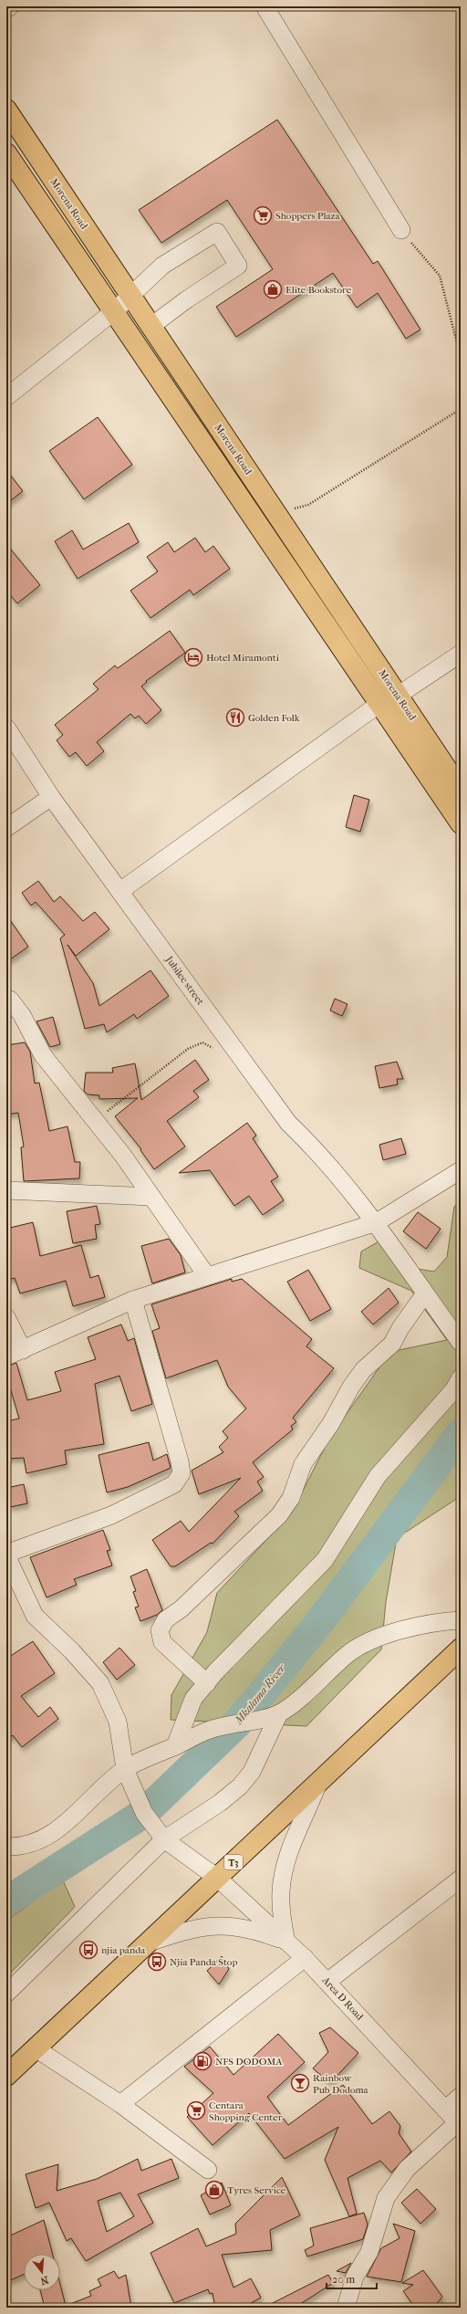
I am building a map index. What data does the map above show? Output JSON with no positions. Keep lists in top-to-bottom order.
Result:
{
  "streets": {
    "main road": ["Morena Road", "T3"],
    "street": ["Jubilee street", "Area D Road"]
  },
  "crossings": [
    ["T3", "Area D Road"]
  ],
  "water": ["Mkalama River"],
  "places": {
    "supermarket": ["Shoppers Plaza", "Centara Shopping Center"],
    "shop": ["Elite Bookstore", "Tyres Service"],
    "hotel": ["Hotel Miramonti"],
    "restaurant": ["Golden Folk"],
    "bus stop": ["njia panda", "Njia Panda Stop"],
    "fuel station": ["NFS DODOMA"],
    "bar": ["Rainbow Pub Dodoma"]
  },
  "scale_bar": "20 m",
  "north": "bottom"
}
